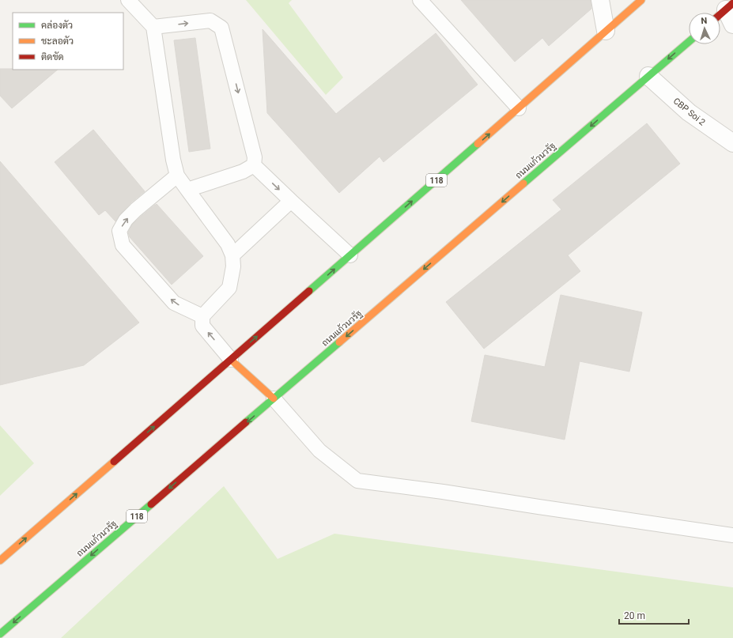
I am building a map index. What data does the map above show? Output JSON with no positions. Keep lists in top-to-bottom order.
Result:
{
  "streets": {
    "main road": ["ถนนแก้วนวรัฐ", "118"],
    "street": ["CBP Soi 2"]
  },
  "crossings": [
    ["CBP Soi 2", "ถนนแก้วนวรัฐ"]
  ],
  "legend": ["คล่องตัว", "ชะลอตัว", "ติดขัด"],
  "scale_bar": "20 m",
  "north": "top"
}
